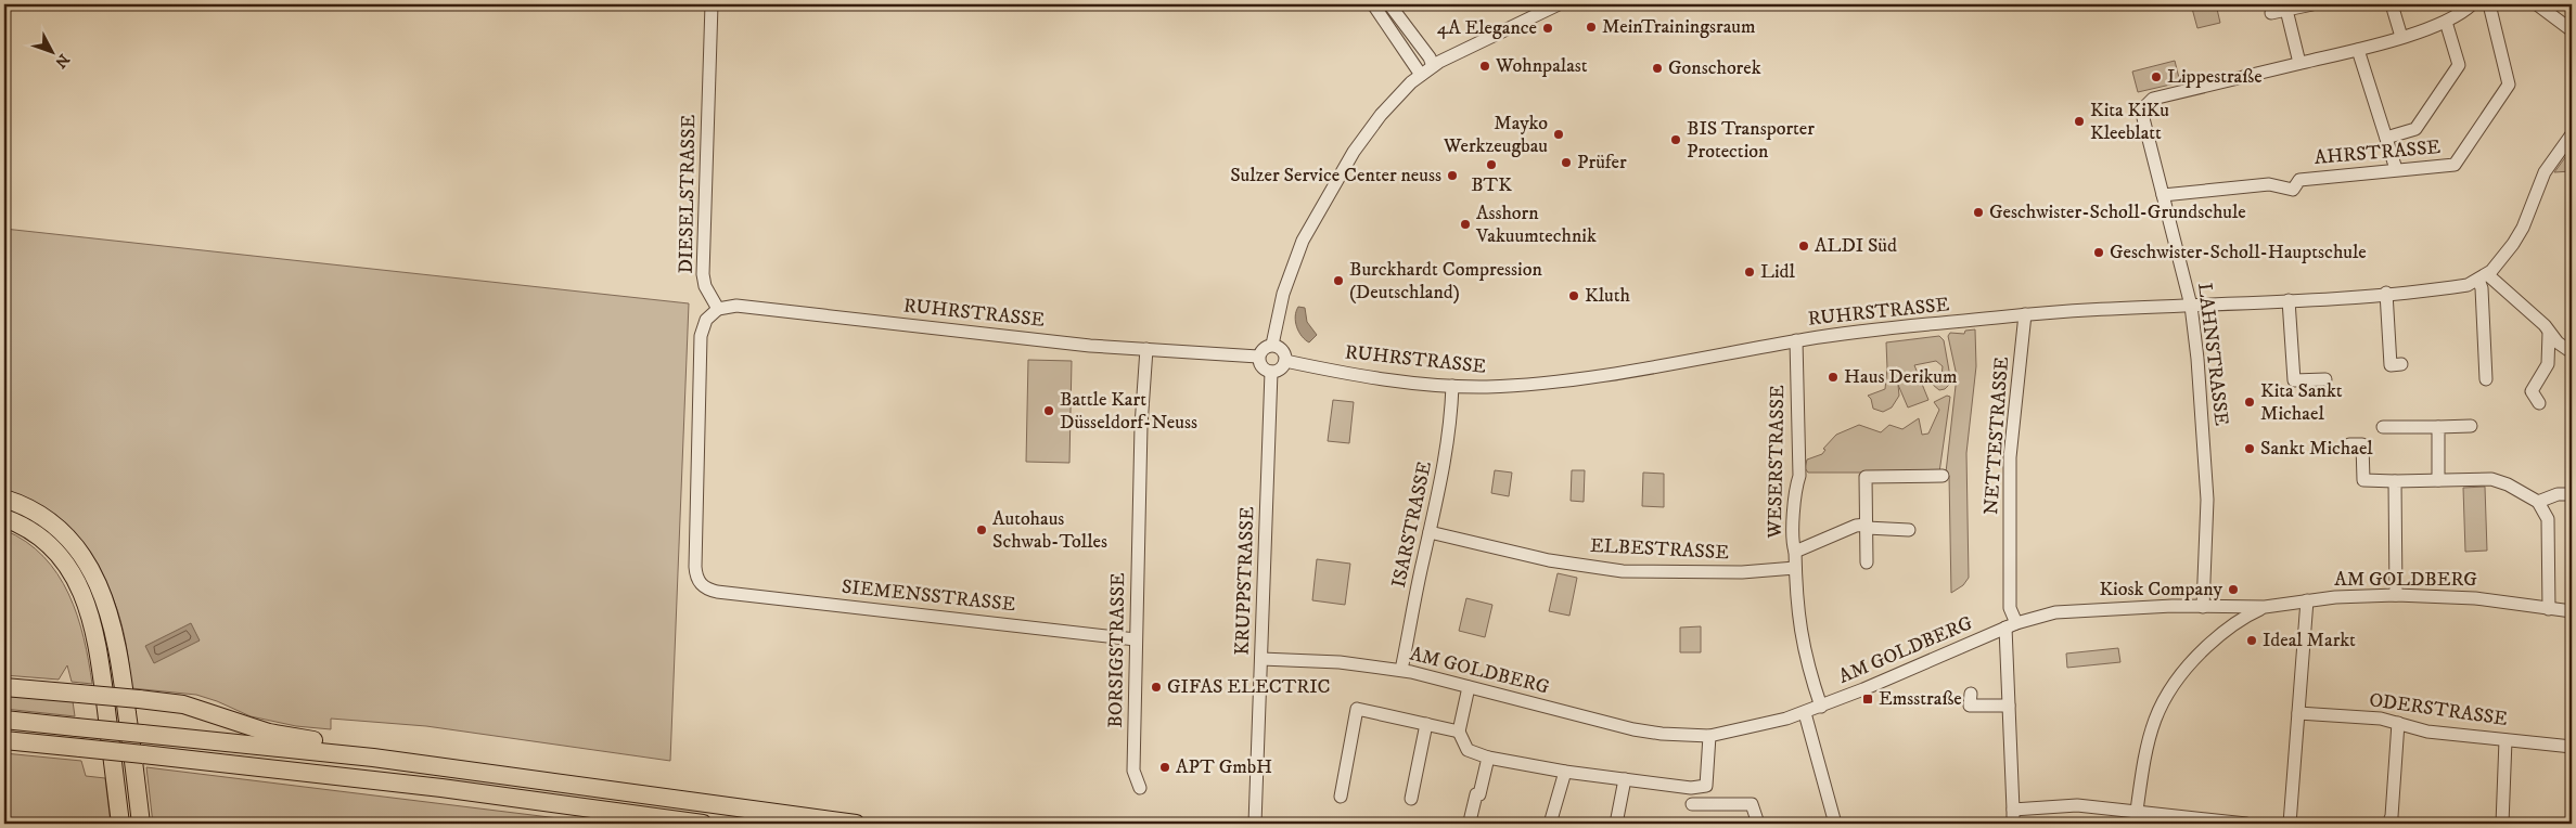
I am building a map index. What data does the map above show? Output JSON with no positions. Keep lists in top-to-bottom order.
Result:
{
  "streets": {
    "street": [
      "AHRSTRASSE",
      "DIESELSTRASSE",
      "RUHRSTRASSE",
      "LAHNSTRASSE",
      "NETTESTRASSE",
      "WESERSTRASSE",
      "ISARSTRASSE",
      "ELBESTRASSE",
      "AM GOLDBERG",
      "KRUPPSTRASSE",
      "SIEMENSSTRASSE",
      "BORSIGSTRASSE",
      "ODERSTRASSE"
    ]
  },
  "crossings": [
    ["AHRSTRASSE", "LAHNSTRASSE"],
    ["DIESELSTRASSE", "RUHRSTRASSE"],
    ["DIESELSTRASSE", "SIEMENSSTRASSE"],
    ["RUHRSTRASSE", "LAHNSTRASSE"],
    ["RUHRSTRASSE", "NETTESTRASSE"],
    ["RUHRSTRASSE", "WESERSTRASSE"],
    ["RUHRSTRASSE", "ISARSTRASSE"],
    ["RUHRSTRASSE", "KRUPPSTRASSE"],
    ["RUHRSTRASSE", "SIEMENSSTRASSE"],
    ["RUHRSTRASSE", "BORSIGSTRASSE"],
    ["LAHNSTRASSE", "AM GOLDBERG"],
    ["NETTESTRASSE", "AM GOLDBERG"],
    ["WESERSTRASSE", "ELBESTRASSE"],
    ["WESERSTRASSE", "AM GOLDBERG"],
    ["ISARSTRASSE", "ELBESTRASSE"],
    ["ISARSTRASSE", "AM GOLDBERG"],
    ["AM GOLDBERG", "KRUPPSTRASSE"],
    ["SIEMENSSTRASSE", "BORSIGSTRASSE"]
  ],
  "places": {
    "other": [
      "MeinTrainingsraum",
      "4A Elegance",
      "Wohnpalast",
      "Gonschorek",
      "Lippestraße",
      "Kita KiKu Kleeblatt",
      "Mayko Werkzeugbau",
      "BIS Transporter Protection",
      "Prüfer",
      "BTK",
      "Sulzer Service Center neuss",
      "Geschwister-Scholl-Grundschule",
      "Asshorn Vakuumtechnik",
      "ALDI Süd",
      "Geschwister-Scholl-Hauptschule",
      "Lidl",
      "Burckhardt Compression (Deutschland)",
      "Kluth",
      "Haus Derikum",
      "Kita Sankt Michael",
      "Battle Kart Düsseldorf-Neuss",
      "Sankt Michael",
      "Autohaus Schwab-Tolles",
      "Kiosk Company",
      "Ideal Markt",
      "GIFAS ELECTRIC",
      "APT GmbH"
    ],
    "transit": ["Emsstraße"]
  },
  "north": "bottom right"
}
